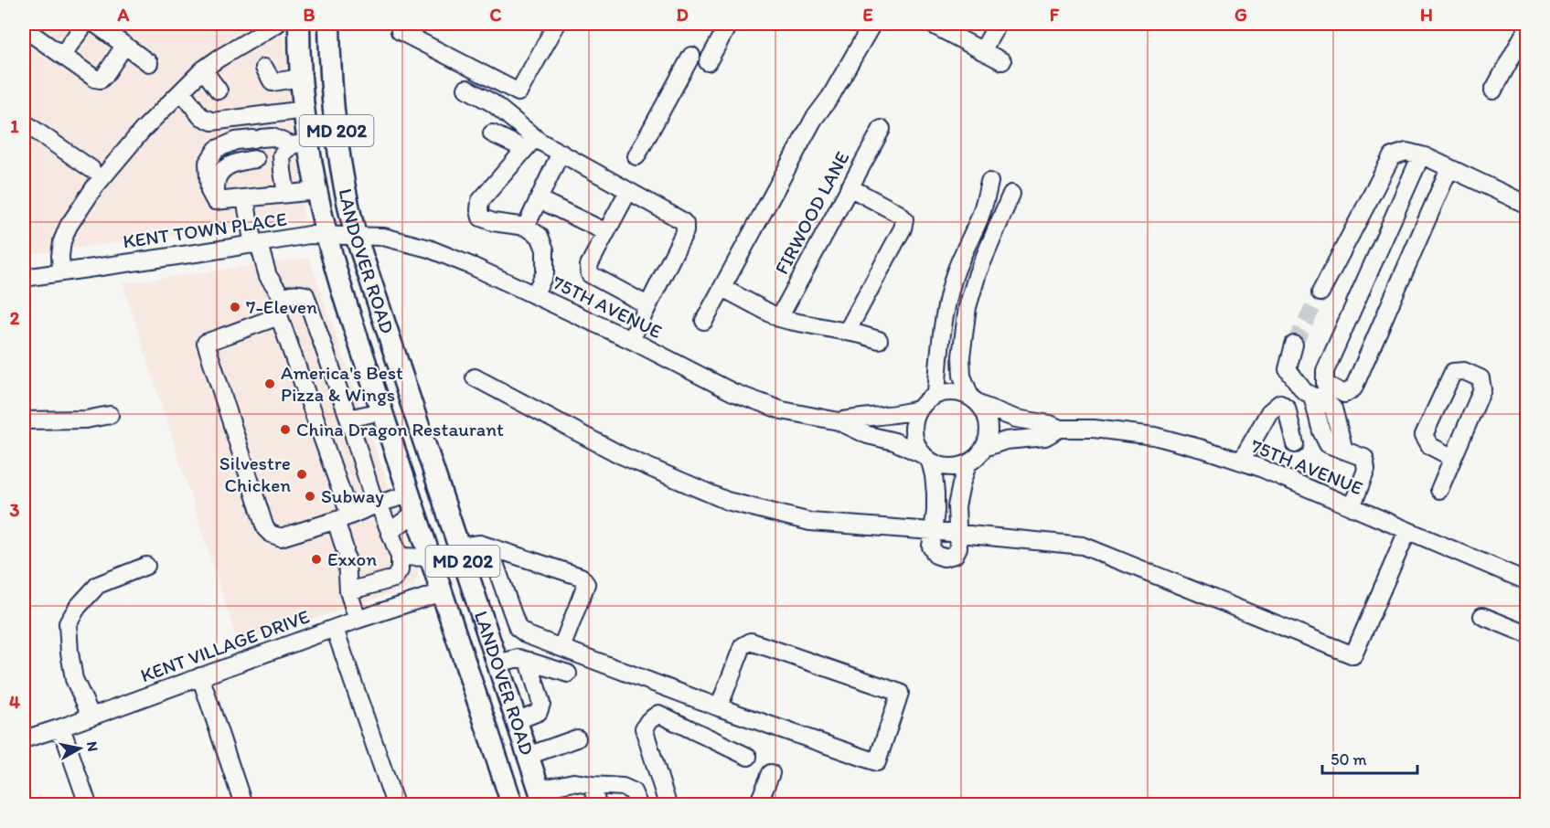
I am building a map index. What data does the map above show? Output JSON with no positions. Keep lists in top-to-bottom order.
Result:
{
  "streets": {
    "main road": ["MD 202", "LANDOVER ROAD"],
    "street": [
      "FIRWOOD LANE",
      "KENT TOWN PLACE",
      "75TH AVENUE",
      "KENT VILLAGE DRIVE"
    ]
  },
  "crossings": [
    ["KENT TOWN PLACE", "LANDOVER ROAD"],
    ["KENT TOWN PLACE", "75TH AVENUE"],
    ["LANDOVER ROAD", "75TH AVENUE"],
    ["LANDOVER ROAD", "KENT VILLAGE DRIVE"]
  ],
  "places": [
    "7-Eleven",
    "America's Best Pizza & Wings",
    "China Dragon Restaurant",
    "Silvestre Chicken",
    "Subway",
    "Exxon"
  ],
  "scale_bar": "50 m",
  "north": "right",
  "grid": {
    "columns": [
      "A",
      "B",
      "C",
      "D",
      "E",
      "F",
      "G",
      "H"
    ],
    "rows": [
      "1",
      "2",
      "3",
      "4"
    ]
  }
}
